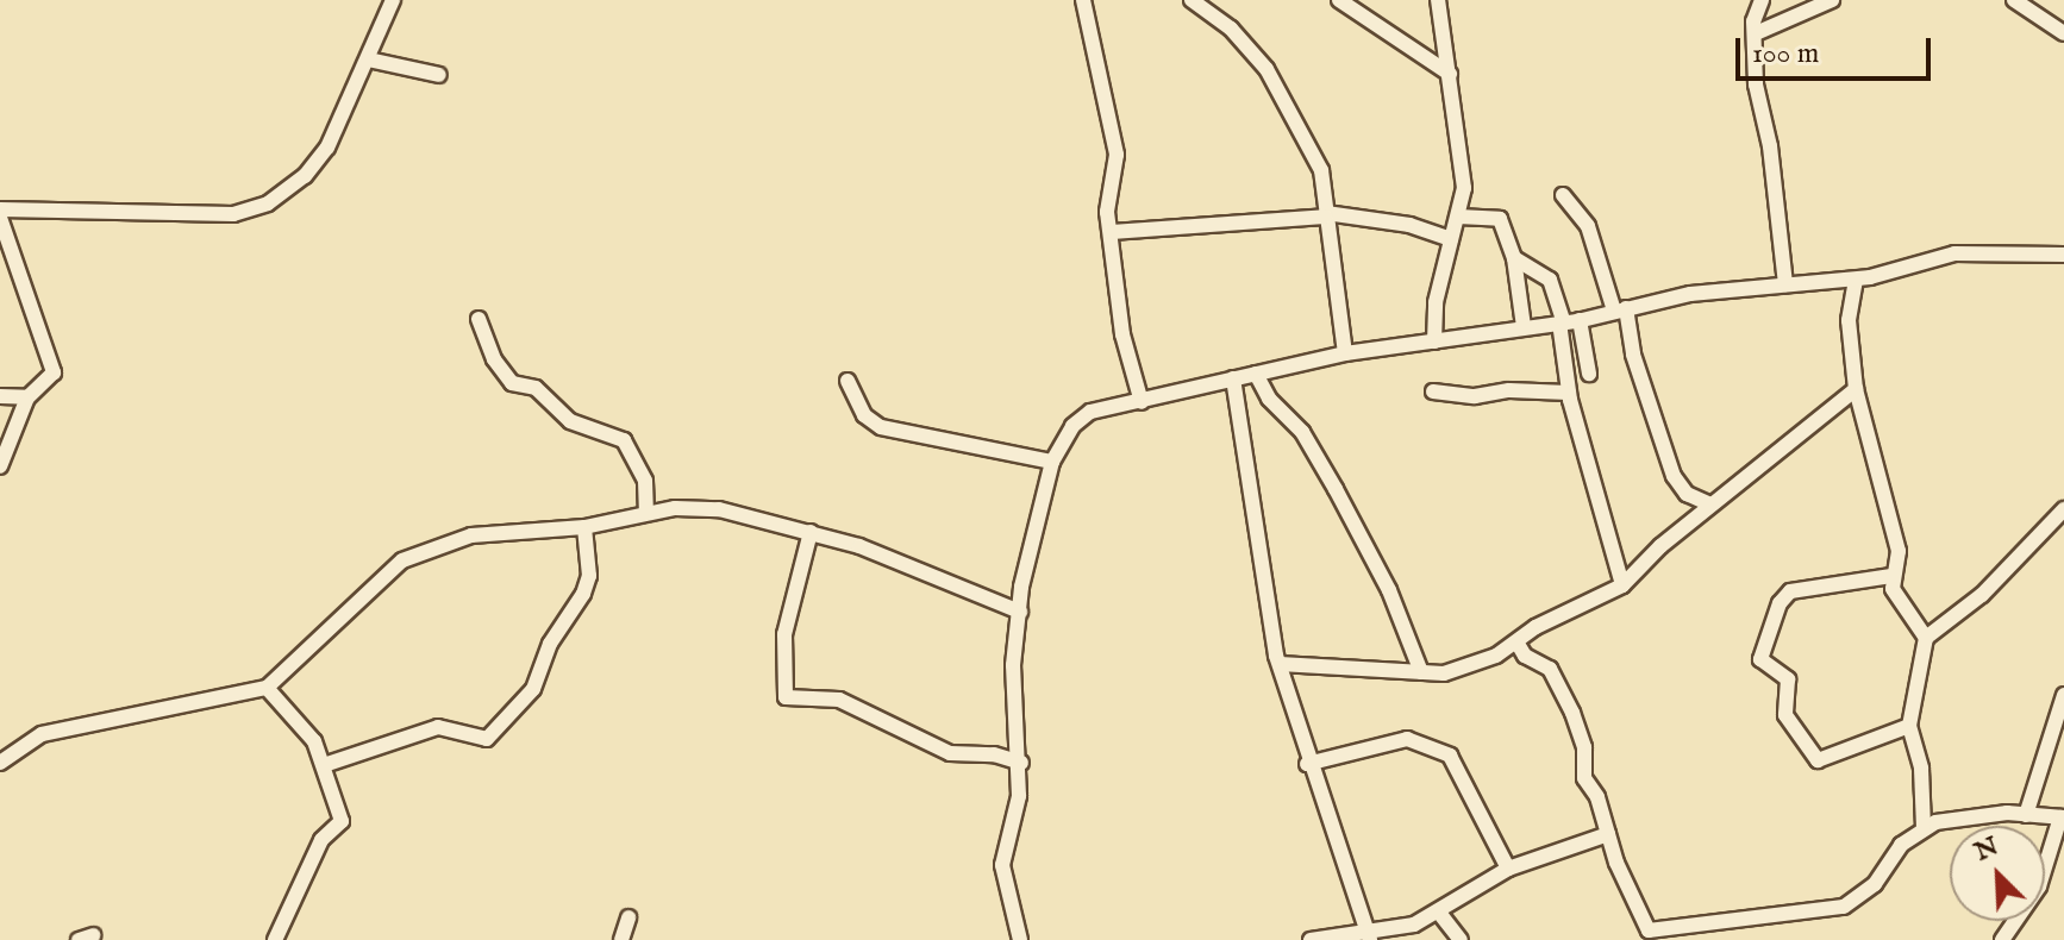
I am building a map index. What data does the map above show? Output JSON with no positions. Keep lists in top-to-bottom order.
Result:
{
  "scale_bar": "100 m",
  "north": "top left"
}
